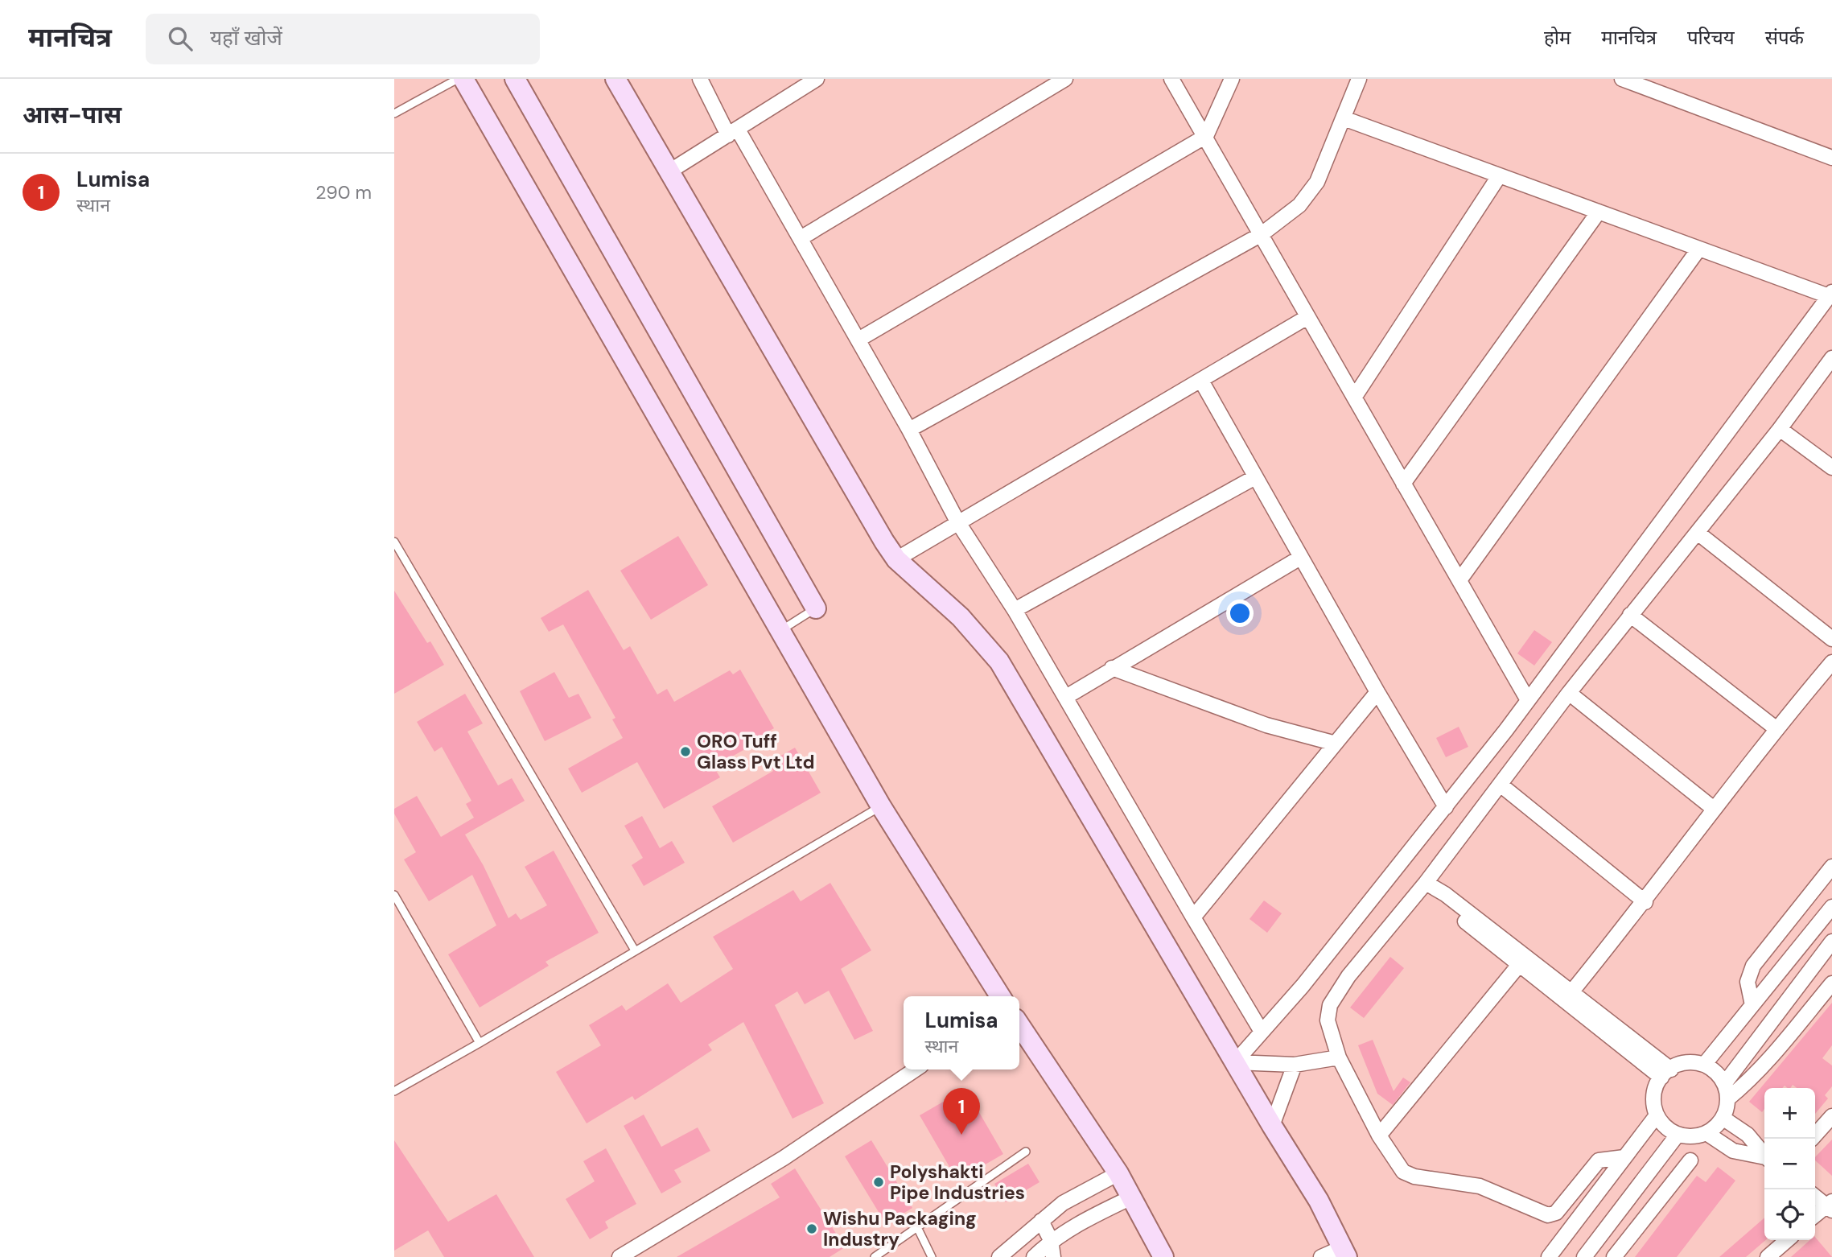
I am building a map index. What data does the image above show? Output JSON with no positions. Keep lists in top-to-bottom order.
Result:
{
  "places": ["ORO Tuff Glass Pvt Ltd", "Polyshakti Pipe Industries", "Wishu Packaging Industry"],
  "page": {
    "header": "मानचित्र",
    "search": "यहाँ खोजें",
    "nav": [
      "होम",
      "मानचित्र",
      "परिचय",
      "संपर्क"
    ],
    "heading": "आस-पास",
    "list": [
      {
        "mark": "1",
        "name": "Lumisa",
        "note": "स्थान",
        "value": "290 m"
      }
    ],
    "popup": ["Lumisa", "स्थान"],
    "map_buttons": ["+", "−"],
    "pins": "1"
  }
}
